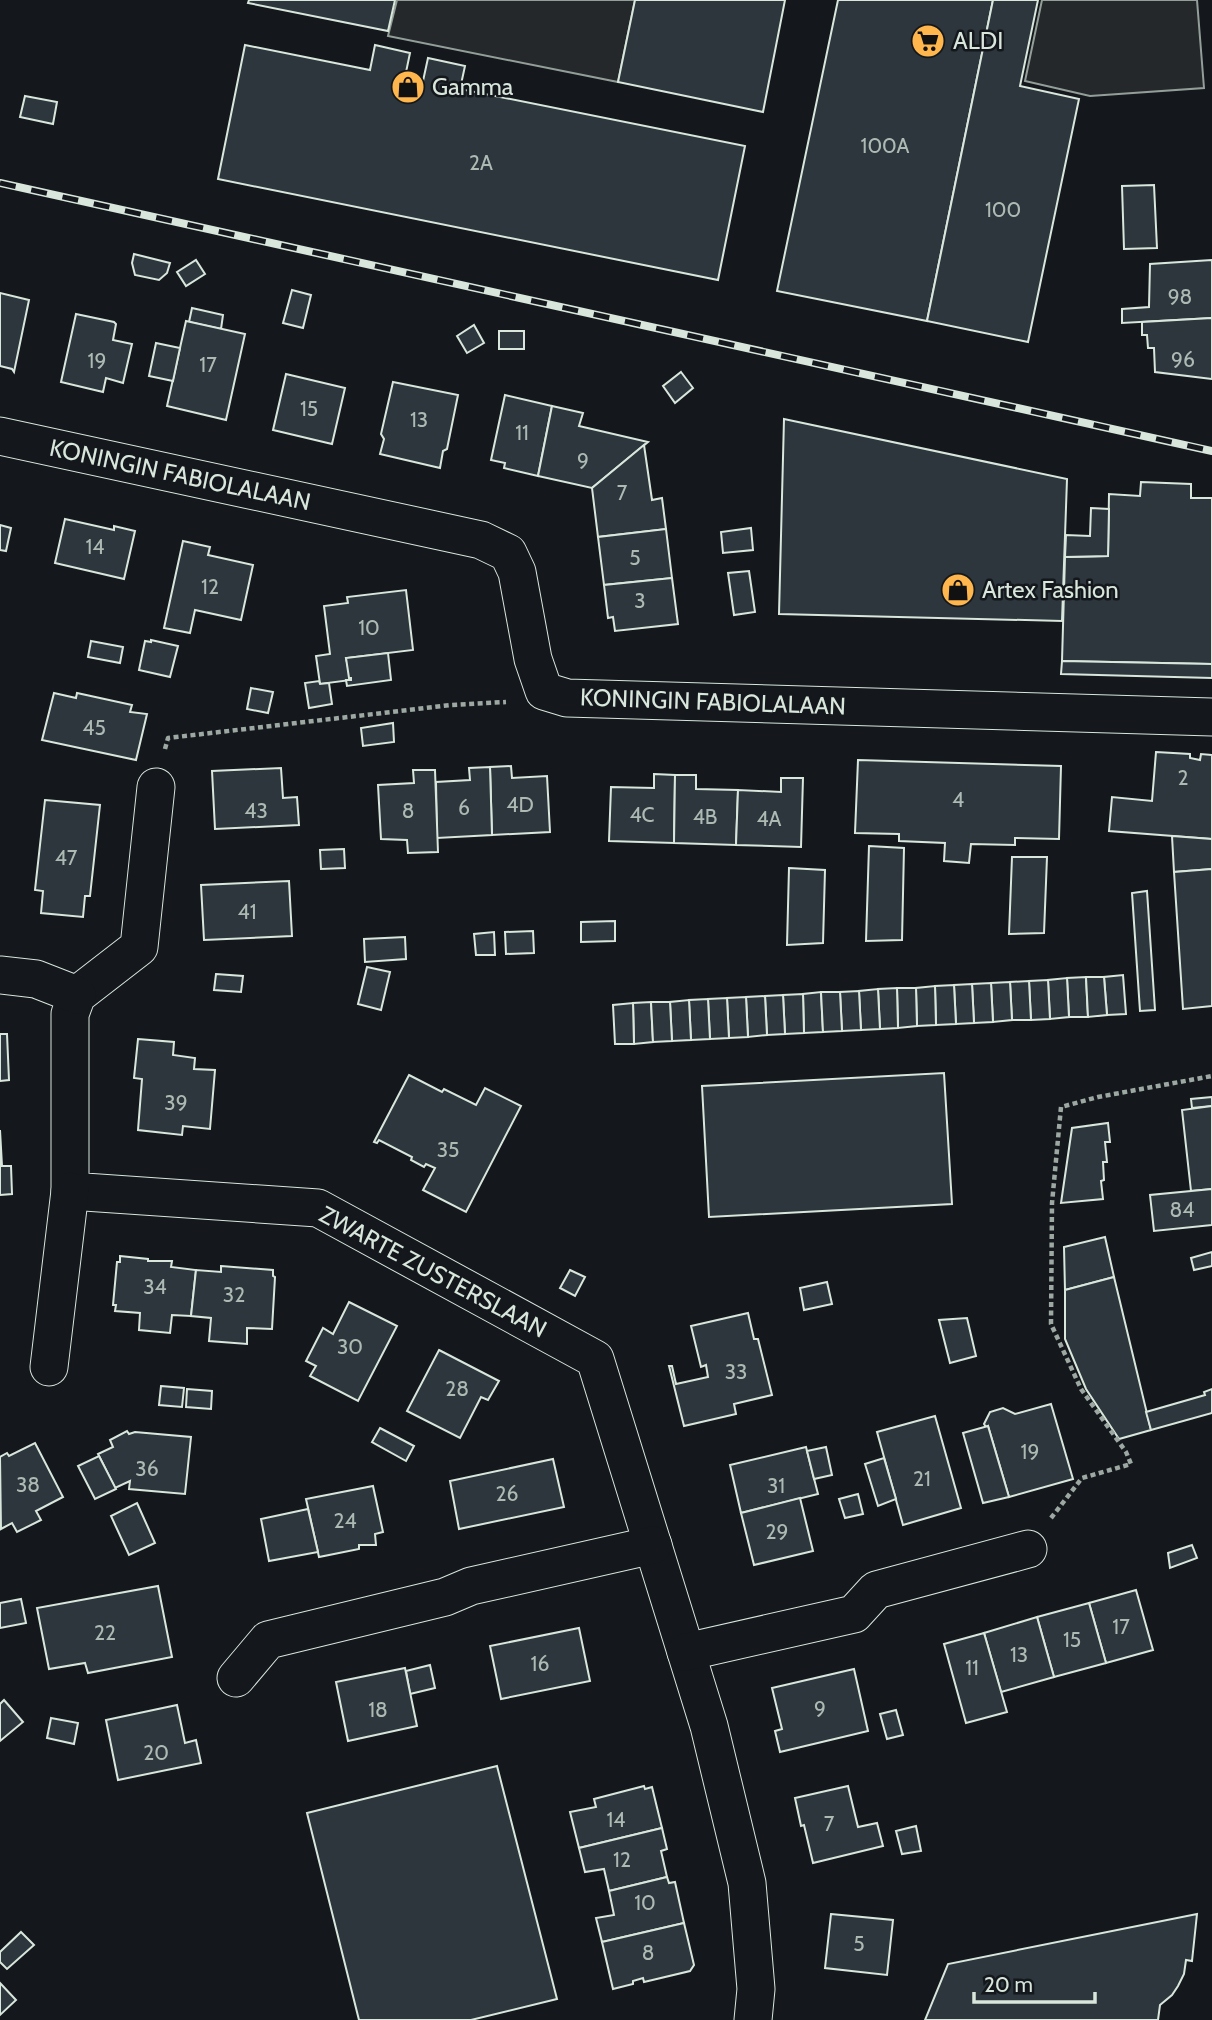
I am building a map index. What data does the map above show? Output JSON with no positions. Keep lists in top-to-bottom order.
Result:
{
  "streets": {
    "street": ["KONINGIN FABIOLALAAN", "ZWARTE ZUSTERSLAAN"]
  },
  "places": {
    "supermarket": ["ALDI"],
    "shop": ["Gamma", "Artex Fashion"]
  },
  "house_numbers": [
    "100A",
    "2A",
    "100",
    "98",
    "96",
    "19",
    "17",
    "15",
    "13",
    "11",
    "9",
    "7",
    "14",
    "5",
    "12",
    "3",
    "10",
    "45",
    "2",
    "4",
    "4D",
    "6",
    "43",
    "8",
    "4C",
    "4B",
    "4A",
    "47",
    "41",
    "39",
    "35",
    "84",
    "34",
    "32",
    "30",
    "33",
    "28",
    "19",
    "36",
    "21",
    "38",
    "31",
    "26",
    "24",
    "29",
    "17",
    "22",
    "15",
    "13",
    "16",
    "11",
    "9",
    "18",
    "20",
    "14",
    "7",
    "12",
    "10",
    "5",
    "8"
  ],
  "scale_bar": "20 m"
}
